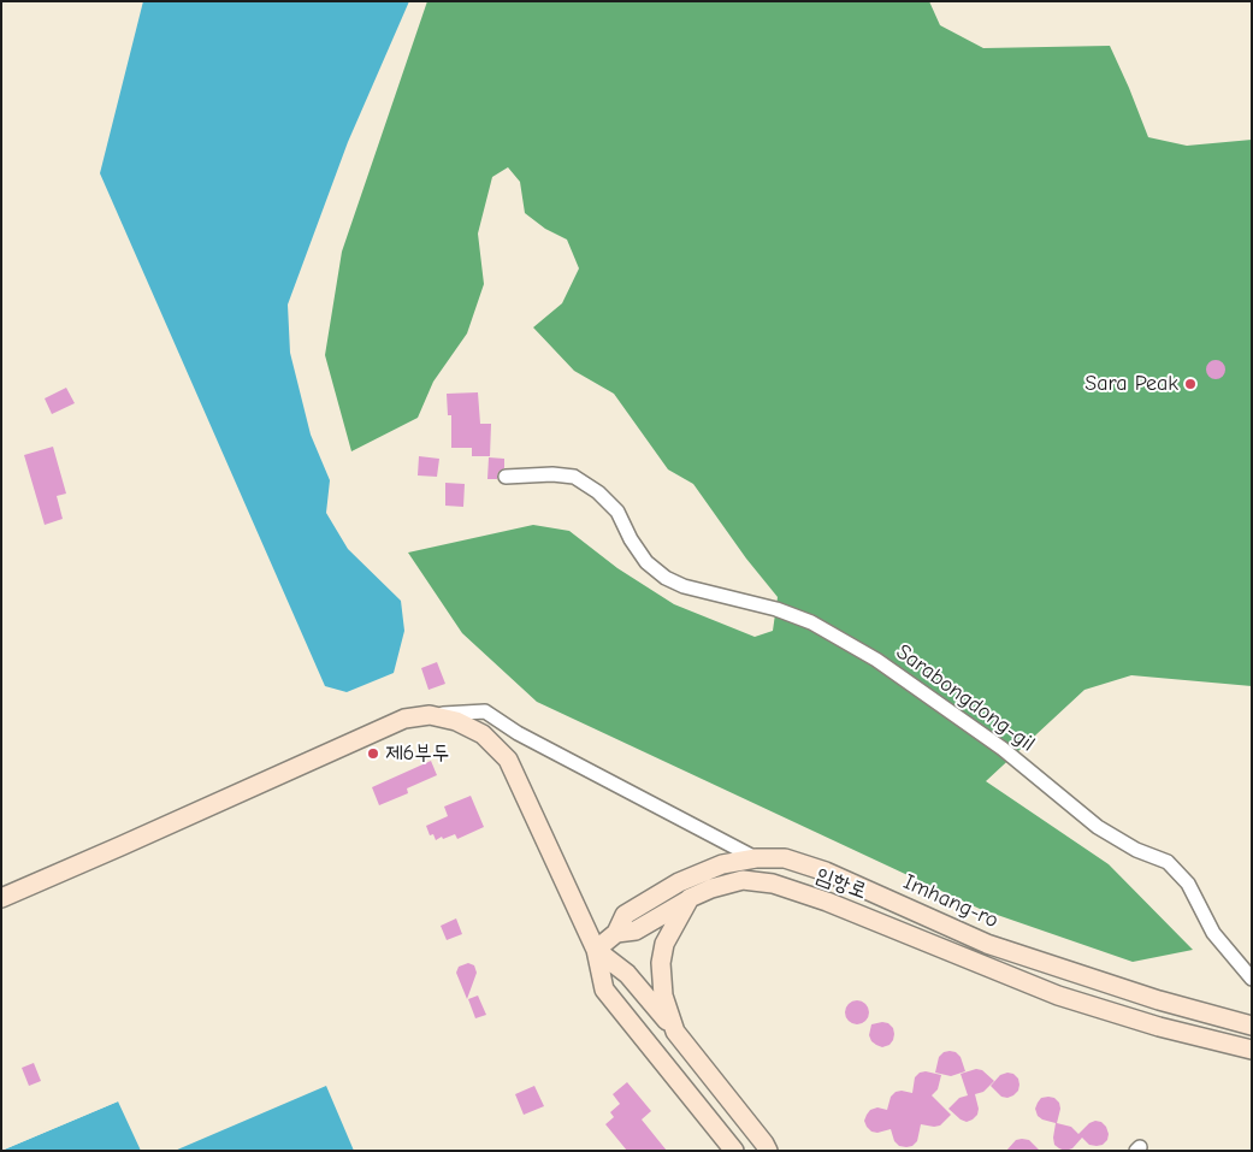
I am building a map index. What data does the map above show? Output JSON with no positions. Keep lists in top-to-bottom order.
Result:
{
  "streets": {
    "main road": ["임항로", "Imhang-ro"],
    "street": ["Sarabongdong-gil"]
  },
  "crossings": [
    ["임항로", "Imhang-ro"]
  ],
  "places": ["Sara Peak", "제6부두"]
}
